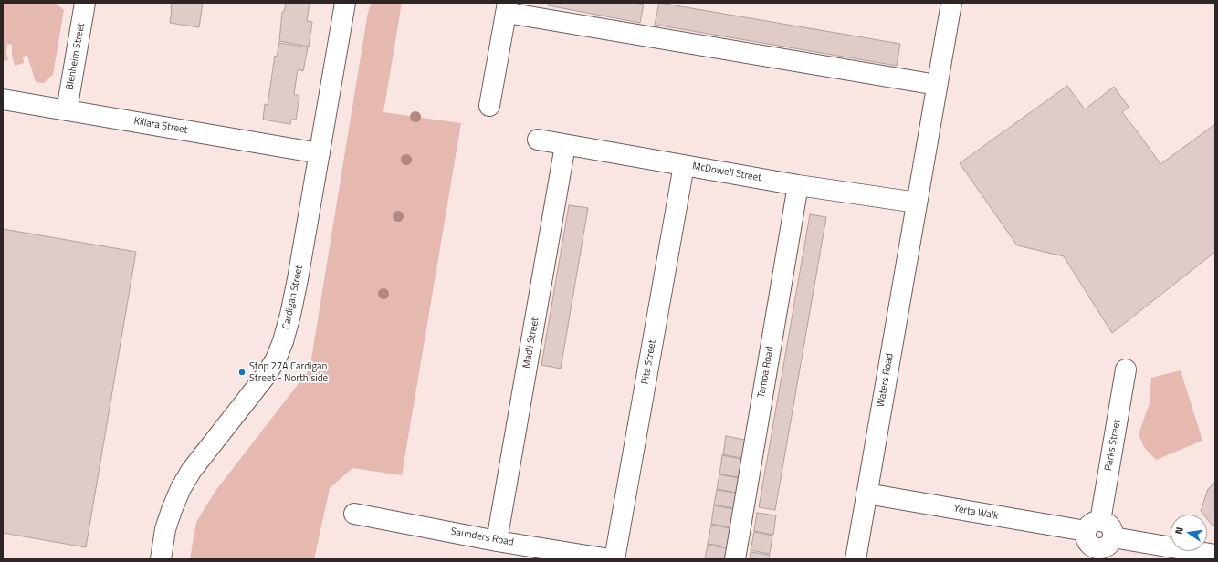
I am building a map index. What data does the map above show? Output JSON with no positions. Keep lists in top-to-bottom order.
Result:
{
  "streets": {
    "street": [
      "Blenheim Street",
      "Killara Street",
      "McDowell Street",
      "Cardigan Street",
      "Madli Street",
      "Pita Street",
      "Tampa Road",
      "Waters Road",
      "Parks Street",
      "Yerta Walk",
      "Saunders Road"
    ]
  },
  "crossings": [
    ["Blenheim Street", "Killara Street"],
    ["Killara Street", "Cardigan Street"],
    ["McDowell Street", "Madli Street"],
    ["McDowell Street", "Pita Street"],
    ["McDowell Street", "Tampa Road"],
    ["McDowell Street", "Waters Road"],
    ["Madli Street", "Saunders Road"],
    ["Waters Road", "Yerta Walk"],
    ["Parks Street", "Yerta Walk"]
  ],
  "places": ["Stop 27A Cardigan Street - North side"],
  "north": "left"
}
